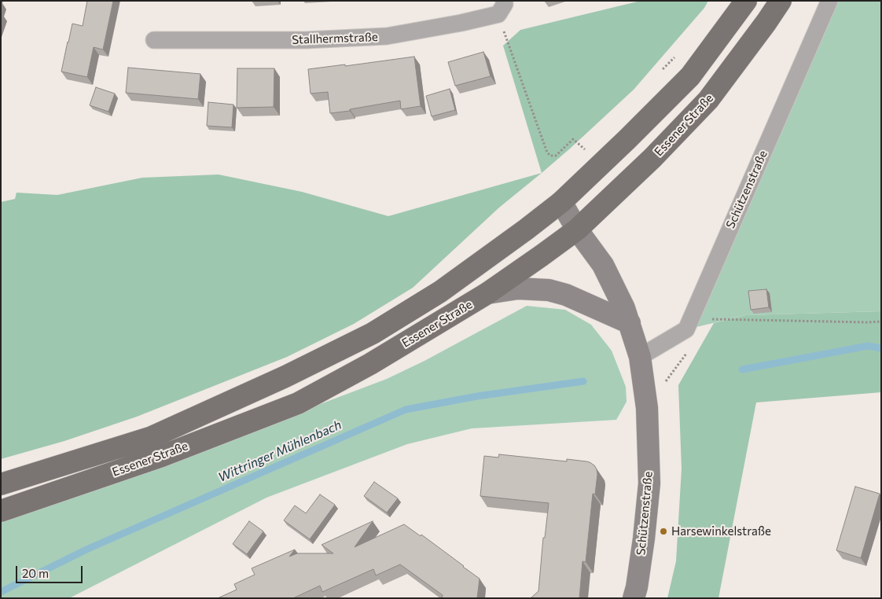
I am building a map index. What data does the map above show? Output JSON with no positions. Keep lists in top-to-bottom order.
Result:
{
  "streets": {
    "main road": ["Essener Straße", "Schützenstraße"],
    "street": ["Stallhermstraße"]
  },
  "crossings": [
    ["Essener Straße", "Schützenstraße"]
  ],
  "water": ["Wittringer Mühlenbach"],
  "places": ["Harsewinkelstraße"],
  "scale_bar": "20 m"
}
